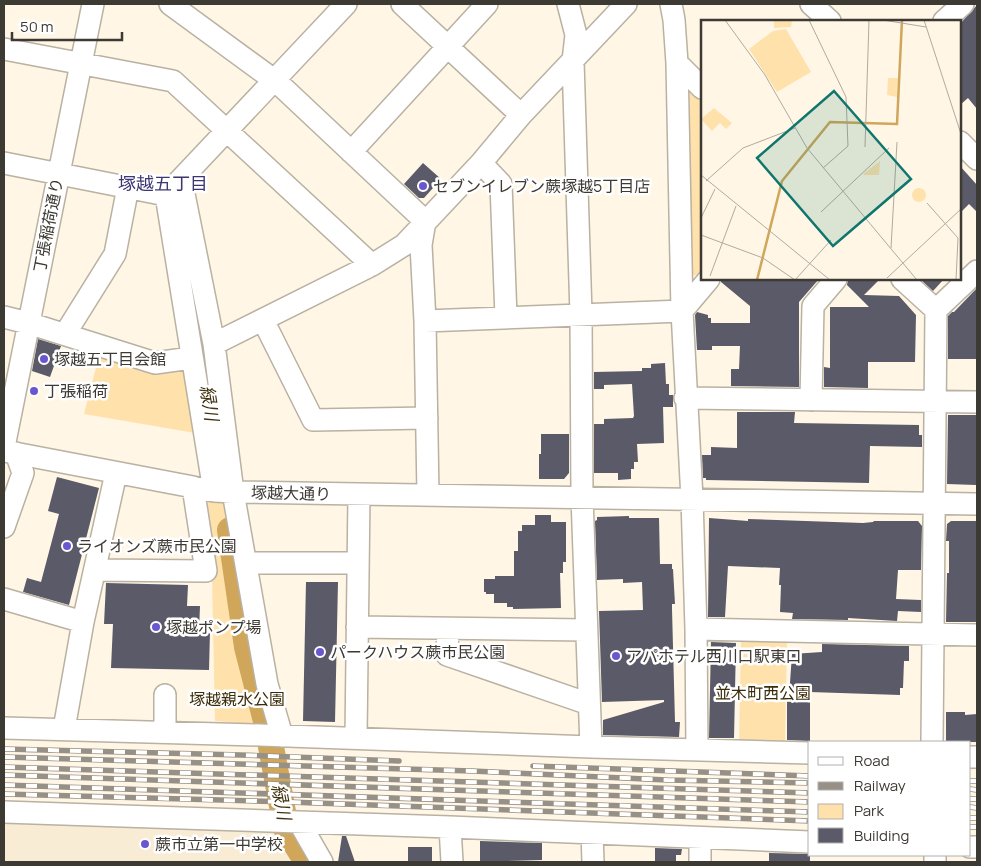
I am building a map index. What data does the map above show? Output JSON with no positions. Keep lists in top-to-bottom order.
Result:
{
  "streets": {
    "street": ["丁張稲荷通り", "塚越大通り"]
  },
  "crossings": [
    ["丁張稲荷通り", "塚越大通り"]
  ],
  "districts": ["塚越五丁目"],
  "water": ["緑川"],
  "parks": ["並木町西公園", "塚越親水公園"],
  "places": [
    "セブンイレブン蕨塚越5丁目店",
    "塚越五丁目会館",
    "丁張稲荷",
    "ライオンズ蕨市民公園",
    "塚越ポンプ場",
    "パークハウス蕨市民公園",
    "アパホテル西川口駅東口",
    "蕨市立第一中学校"
  ],
  "legend": [
    "Road",
    "Railway",
    "Park",
    "Building"
  ],
  "scale_bar": "50 m"
}
